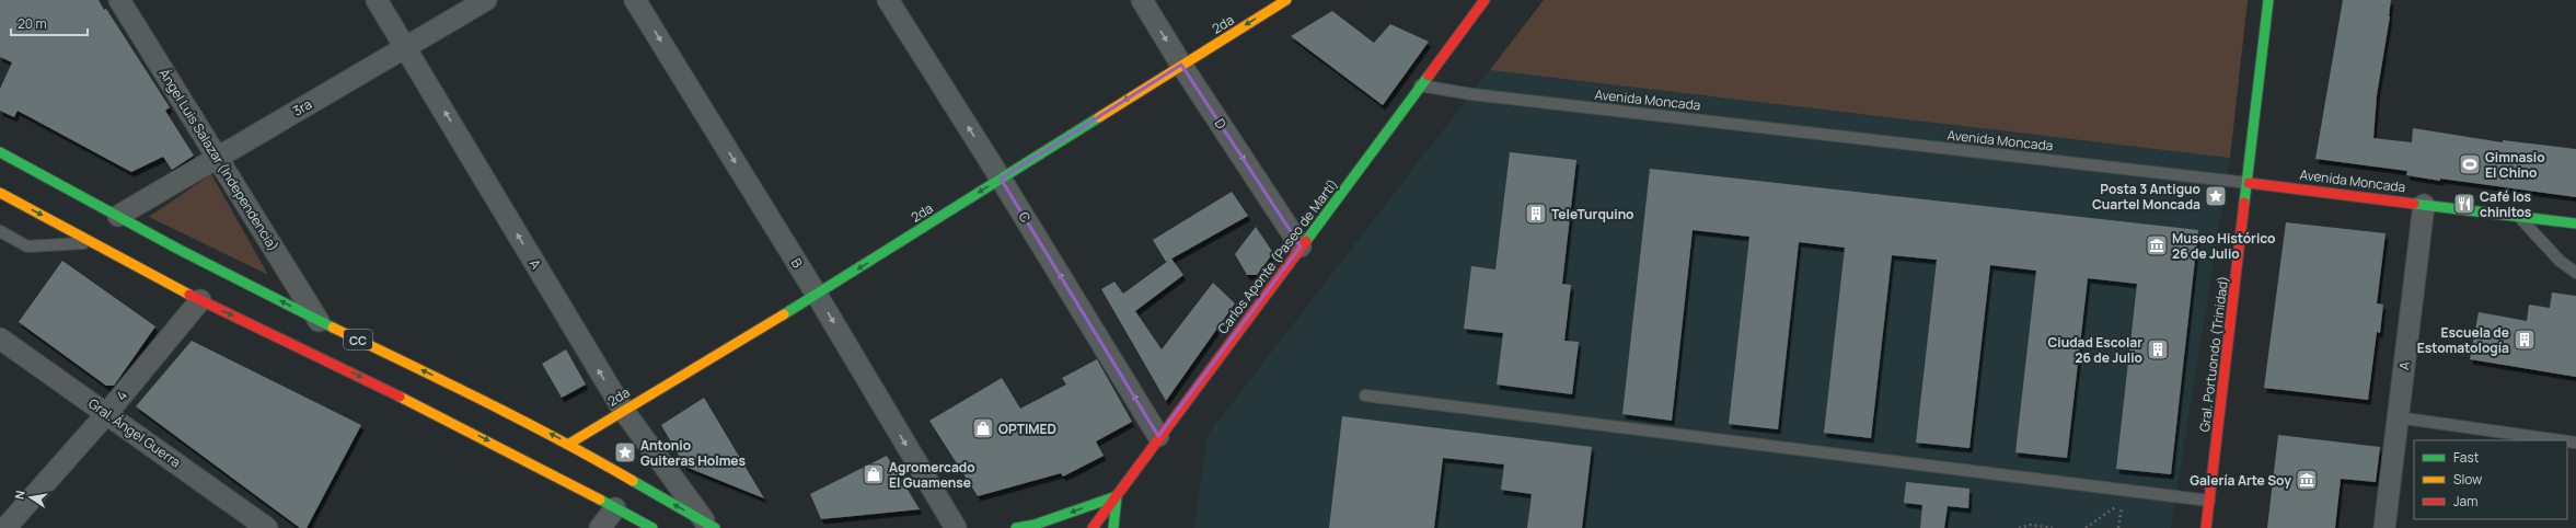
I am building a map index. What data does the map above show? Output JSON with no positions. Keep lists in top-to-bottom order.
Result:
{
  "streets": {
    "main road": [
      "2da",
      "Avenida Moncada",
      "Carlos Aponte (Paseo de Martí)",
      "CC",
      "Gral. Portuondo (Trinidad)"
    ],
    "street": [
      "3ra",
      "D",
      "Ángel Luis Salazar (Independencia)",
      "C",
      "B",
      "A",
      "4",
      "Gral. Ángel Guerra"
    ]
  },
  "crossings": [
    ["2da", "D"],
    ["2da", "C"],
    ["2da", "B"],
    ["2da", "A"],
    ["2da", "CC"],
    ["Avenida Moncada", "Carlos Aponte (Paseo de Martí)"],
    ["Avenida Moncada", "A"],
    ["Avenida Moncada", "Gral. Portuondo (Trinidad)"],
    ["3ra", "Ángel Luis Salazar (Independencia)"],
    ["3ra", "A"],
    ["3ra", "CC"],
    ["D", "Carlos Aponte (Paseo de Martí)"],
    ["Ángel Luis Salazar (Independencia)", "CC"],
    ["C", "Carlos Aponte (Paseo de Martí)"],
    ["A", "CC"],
    ["CC", "4"],
    ["4", "Gral. Ángel Guerra"]
  ],
  "one_way": [
    "2da",
    "D",
    "C",
    "B",
    "A"
  ],
  "places": {
    "sports": ["Gimnasio El Chino"],
    "place": ["Posta 3 Antiguo Cuartel Moncada", "Antonio Guiteras Holmes"],
    "restaurant": ["Café los chinitos"],
    "building": ["TeleTurquino", "Escuela de Estomatología", "Ciudad Escolar 26 de Julio"],
    "museum": ["Museo Histórico 26 de Julio", "Galería Arte Soy"],
    "shop": ["OPTIMED", "Agromercado El Guamense"]
  },
  "legend": ["Fast", "Slow", "Jam"],
  "scale_bar": "20 m",
  "north": "left"
}
